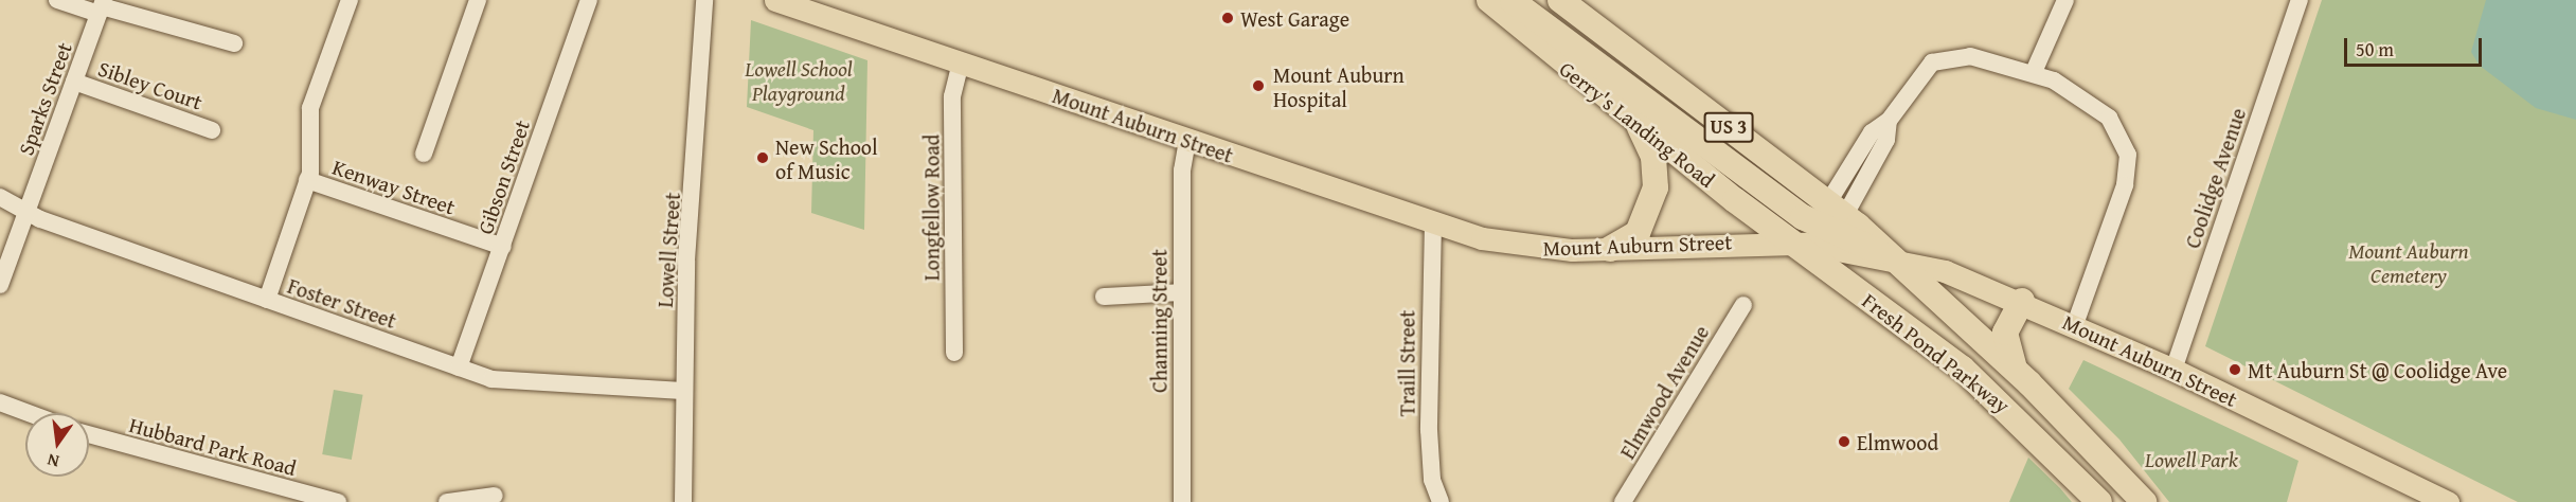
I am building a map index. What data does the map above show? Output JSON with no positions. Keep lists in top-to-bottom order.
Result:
{
  "streets": {
    "highway": ["Gerry's Landing Road", "US 3", "Fresh Pond Parkway"],
    "main road": ["Mount Auburn Street"],
    "street": [
      "Sibley Court",
      "Sparks Street",
      "Gibson Street",
      "Coolidge Avenue",
      "Kenway Street",
      "Longfellow Road",
      "Lowell Street",
      "Foster Street",
      "Channing Street",
      "Traill Street",
      "Elmwood Avenue",
      "Hubbard Park Road"
    ]
  },
  "crossings": [
    ["Sibley Court", "Sparks Street"],
    ["Sparks Street", "Foster Street"],
    ["Gerry's Landing Road", "Mount Auburn Street"],
    ["Gerry's Landing Road", "Fresh Pond Parkway"],
    ["Mount Auburn Street", "US 3"],
    ["Mount Auburn Street", "Coolidge Avenue"],
    ["Mount Auburn Street", "Longfellow Road"],
    ["Mount Auburn Street", "Channing Street"],
    ["Mount Auburn Street", "Fresh Pond Parkway"],
    ["Mount Auburn Street", "Traill Street"],
    ["US 3", "Fresh Pond Parkway"],
    ["Gibson Street", "Kenway Street"],
    ["Gibson Street", "Foster Street"],
    ["Lowell Street", "Foster Street"]
  ],
  "parks": ["Lowell School Playground", "Mount Auburn Cemetery", "Lowell Park"],
  "places": [
    "West Garage",
    "Mount Auburn Hospital",
    "New School of Music",
    "Mt Auburn St @ Coolidge Ave",
    "Elmwood"
  ],
  "scale_bar": "50 m",
  "north": "bottom"
}
